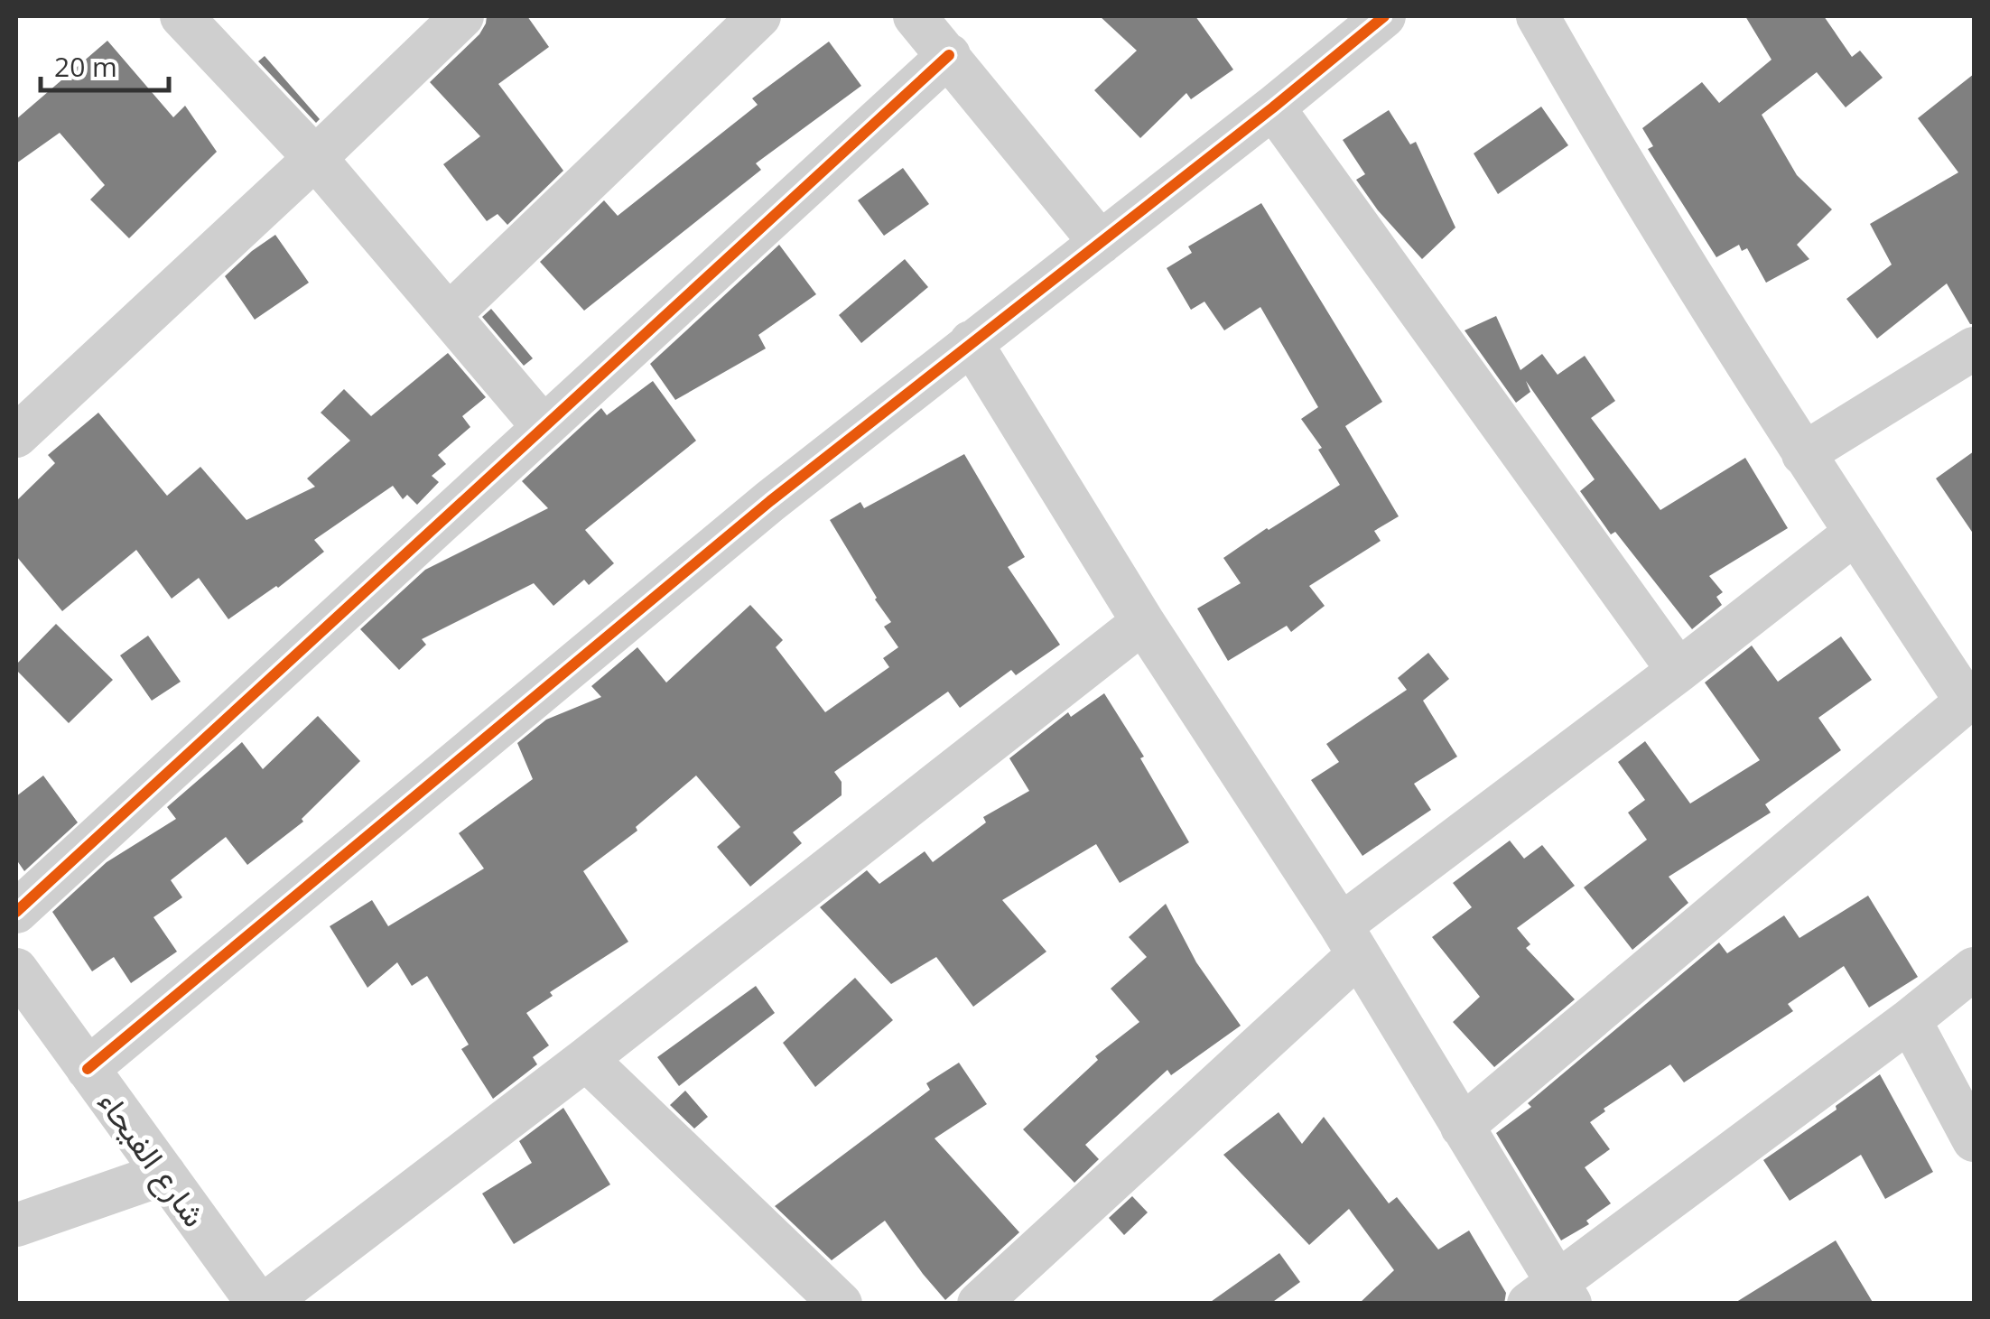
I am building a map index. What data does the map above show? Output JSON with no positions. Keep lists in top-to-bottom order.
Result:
{
  "streets": {
    "street": ["شارع الفيحاء"]
  },
  "scale_bar": "20 m"
}
